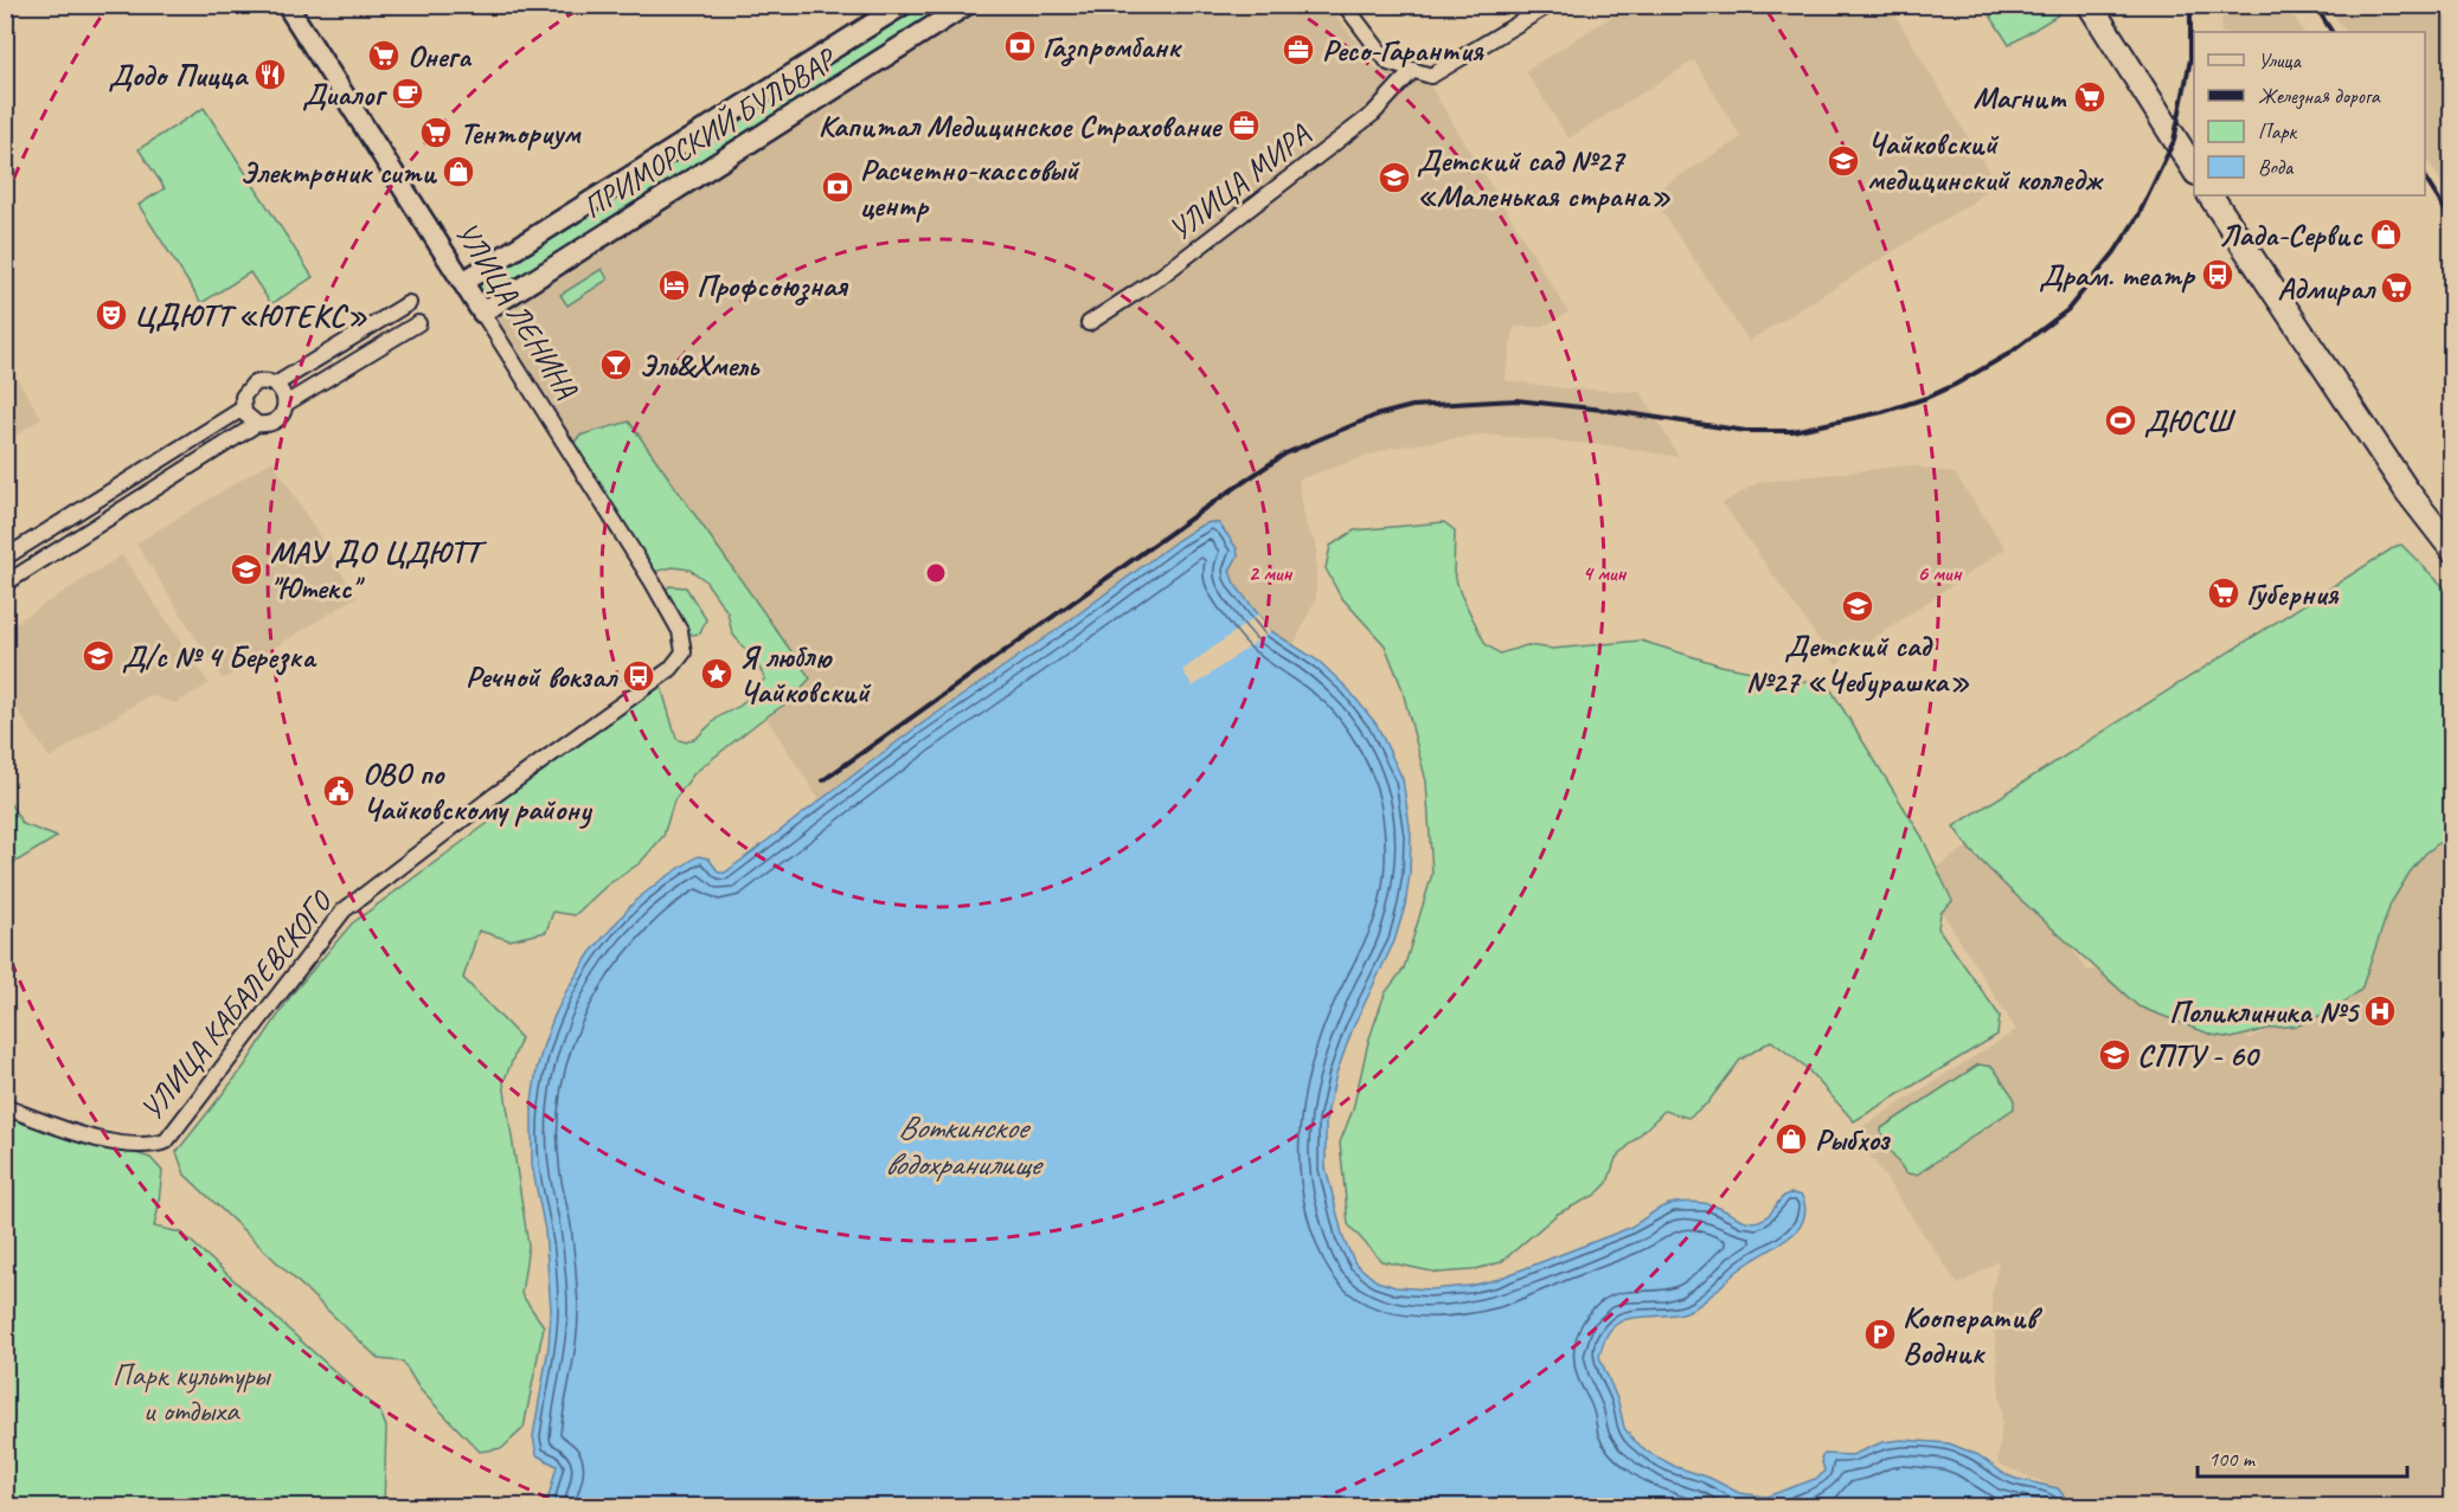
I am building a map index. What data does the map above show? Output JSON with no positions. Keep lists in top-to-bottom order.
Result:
{
  "streets": {
    "street": [
      "ПРИМОРСКИЙ БУЛЬВАР",
      "УЛИЦА МИРА",
      "УЛИЦА ЛЕНИНА",
      "УЛИЦА КАБАЛЕВСКОГО"
    ]
  },
  "crossings": [
    ["ПРИМОРСКИЙ БУЛЬВАР", "УЛИЦА ЛЕНИНА"],
    ["УЛИЦА ЛЕНИНА", "УЛИЦА КАБАЛЕВСКОГО"]
  ],
  "water": ["Воткинское водохранилище"],
  "parks": ["Парк культуры и отдыха"],
  "places": {
    "bank": ["Газпромбанк", "Расчетно-кассовый центр"],
    "office": ["Ресо-Гарантия", "Капитал Медицинское Страхование"],
    "supermarket": [
      "Онега",
      "Магнит",
      "Тенториум",
      "Адмирал",
      "Губерния"
    ],
    "restaurant": ["Додо Пицца"],
    "cafe": ["Диалог"],
    "school or university": [
      "Чайковский медицинский колледж",
      "Детский сад №27 «Маленькая страна»",
      "МАУ ДО ЦДЮТТ \"Ютекс\"",
      "Детский сад №27 «Чебурашка»",
      "Д/с № 4 Березка",
      "СПТУ - 60"
    ],
    "shop": ["Электроник сити", "Лада-Сервис", "Рыбхоз"],
    "bus stop": ["Драм. театр", "Речной вокзал"],
    "hotel": ["Профсоюзная"],
    "theatre": ["ЦДЮТТ «ЮТЕКС»"],
    "bar": ["Эль&Хмель"],
    "sports": ["ДЮСШ"],
    "place": ["Я люблю Чайковский"],
    "public building": ["ОВО по Чайковскому району"],
    "hospital": ["Поликлиника №5"],
    "parking": ["Кооператив Водник"]
  },
  "legend": [
    "Улица",
    "Железная дорога",
    "Парк",
    "Вода"
  ],
  "scale_bar": "100 m",
  "rings": ["2 мин", "4 мин", "6 мин"]
}
